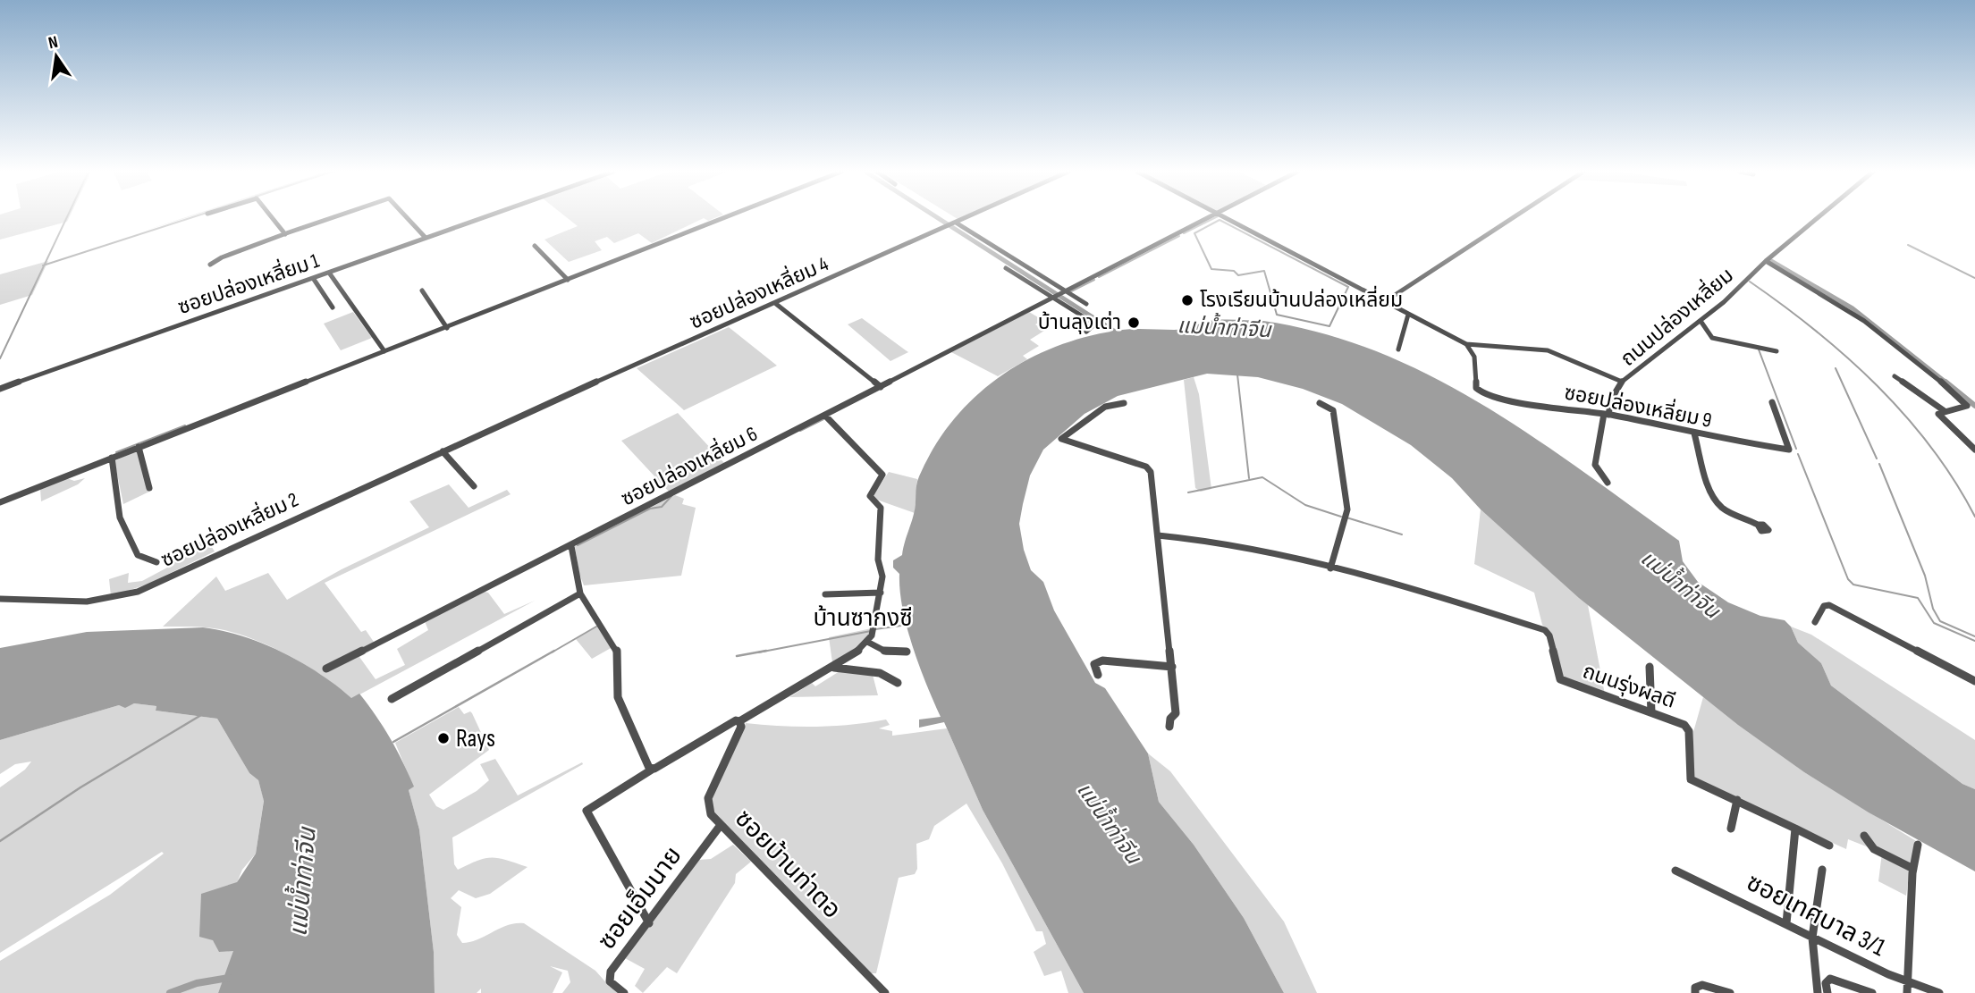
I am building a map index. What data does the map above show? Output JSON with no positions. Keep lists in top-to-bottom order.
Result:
{
  "streets": {
    "street": [
      "ซอยปล่องเหลี่ยม 1",
      "ซอยปล่องเหลี่ยม 4",
      "ถนนปล่องเหลี่ยม",
      "ซอยปล่องเหลี่ยม 9",
      "ซอยปล่องเหลี่ยม 6",
      "ซอยปล่องเหลี่ยม 2",
      "ถนนรุ่งผลดี",
      "ซอยบ้านท่าตอ",
      "ซอยเอ็มนาย",
      "ซอยเทศบาล 3/1"
    ]
  },
  "crossings": [
    ["ซอยปล่องเหลี่ยม 4", "ซอยปล่องเหลี่ยม 2"],
    ["ถนนปล่องเหลี่ยม", "ซอยปล่องเหลี่ยม 9"],
    ["ซอยบ้านท่าตอ", "ซอยเอ็มนาย"]
  ],
  "districts": ["บ้านซากงซี"],
  "water": ["แม่น้ำท่าจีน"],
  "places": ["โรงเรียนบ้านปล่องเหลี่ยม", "บ้านลุงเต่า", "Rays"],
  "north": "top"
}
